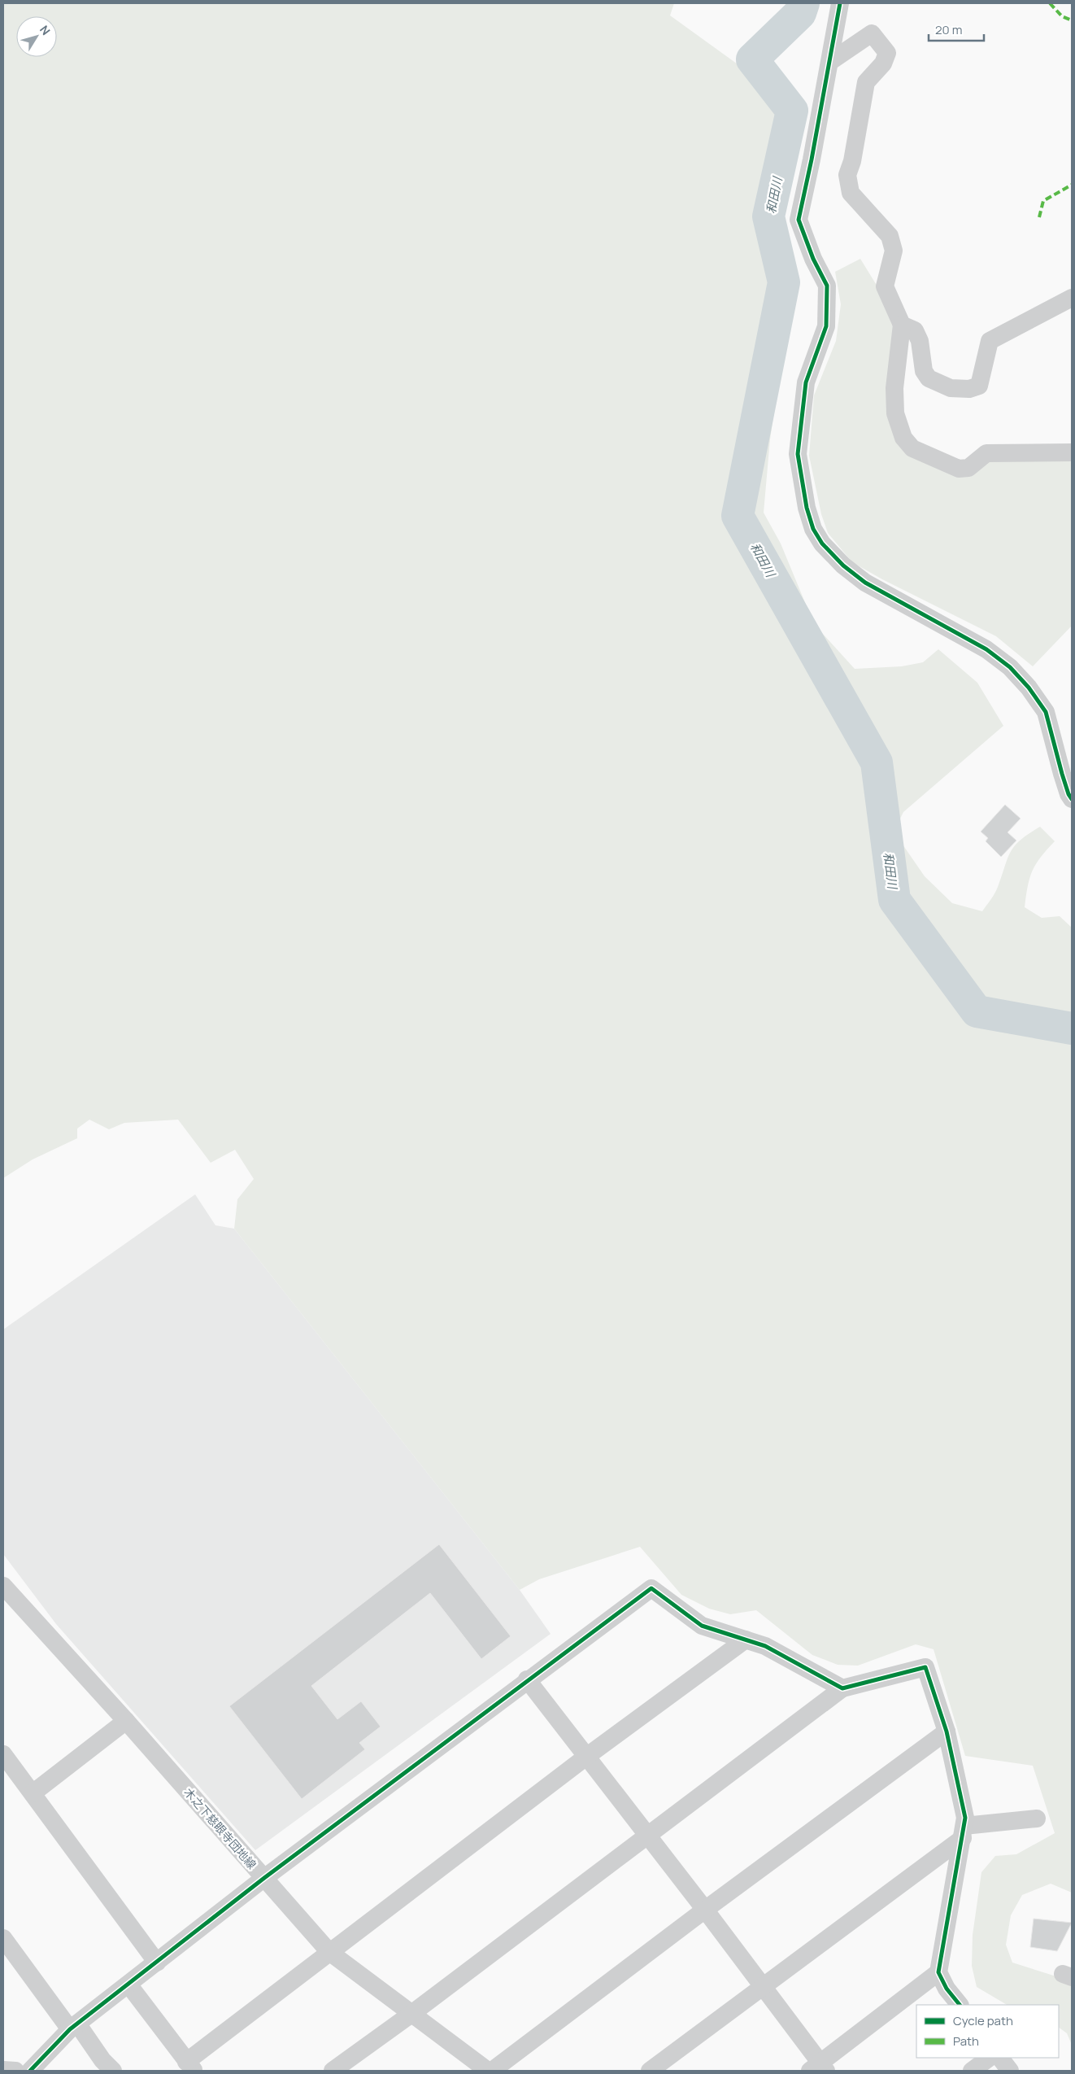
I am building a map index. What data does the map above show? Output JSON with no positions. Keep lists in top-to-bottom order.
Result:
{
  "streets": {
    "street": ["木之下慈眼寺団地線"]
  },
  "water": ["和田川"],
  "legend": ["Cycle path", "Path"],
  "scale_bar": "20 m",
  "north": "top right"
}
